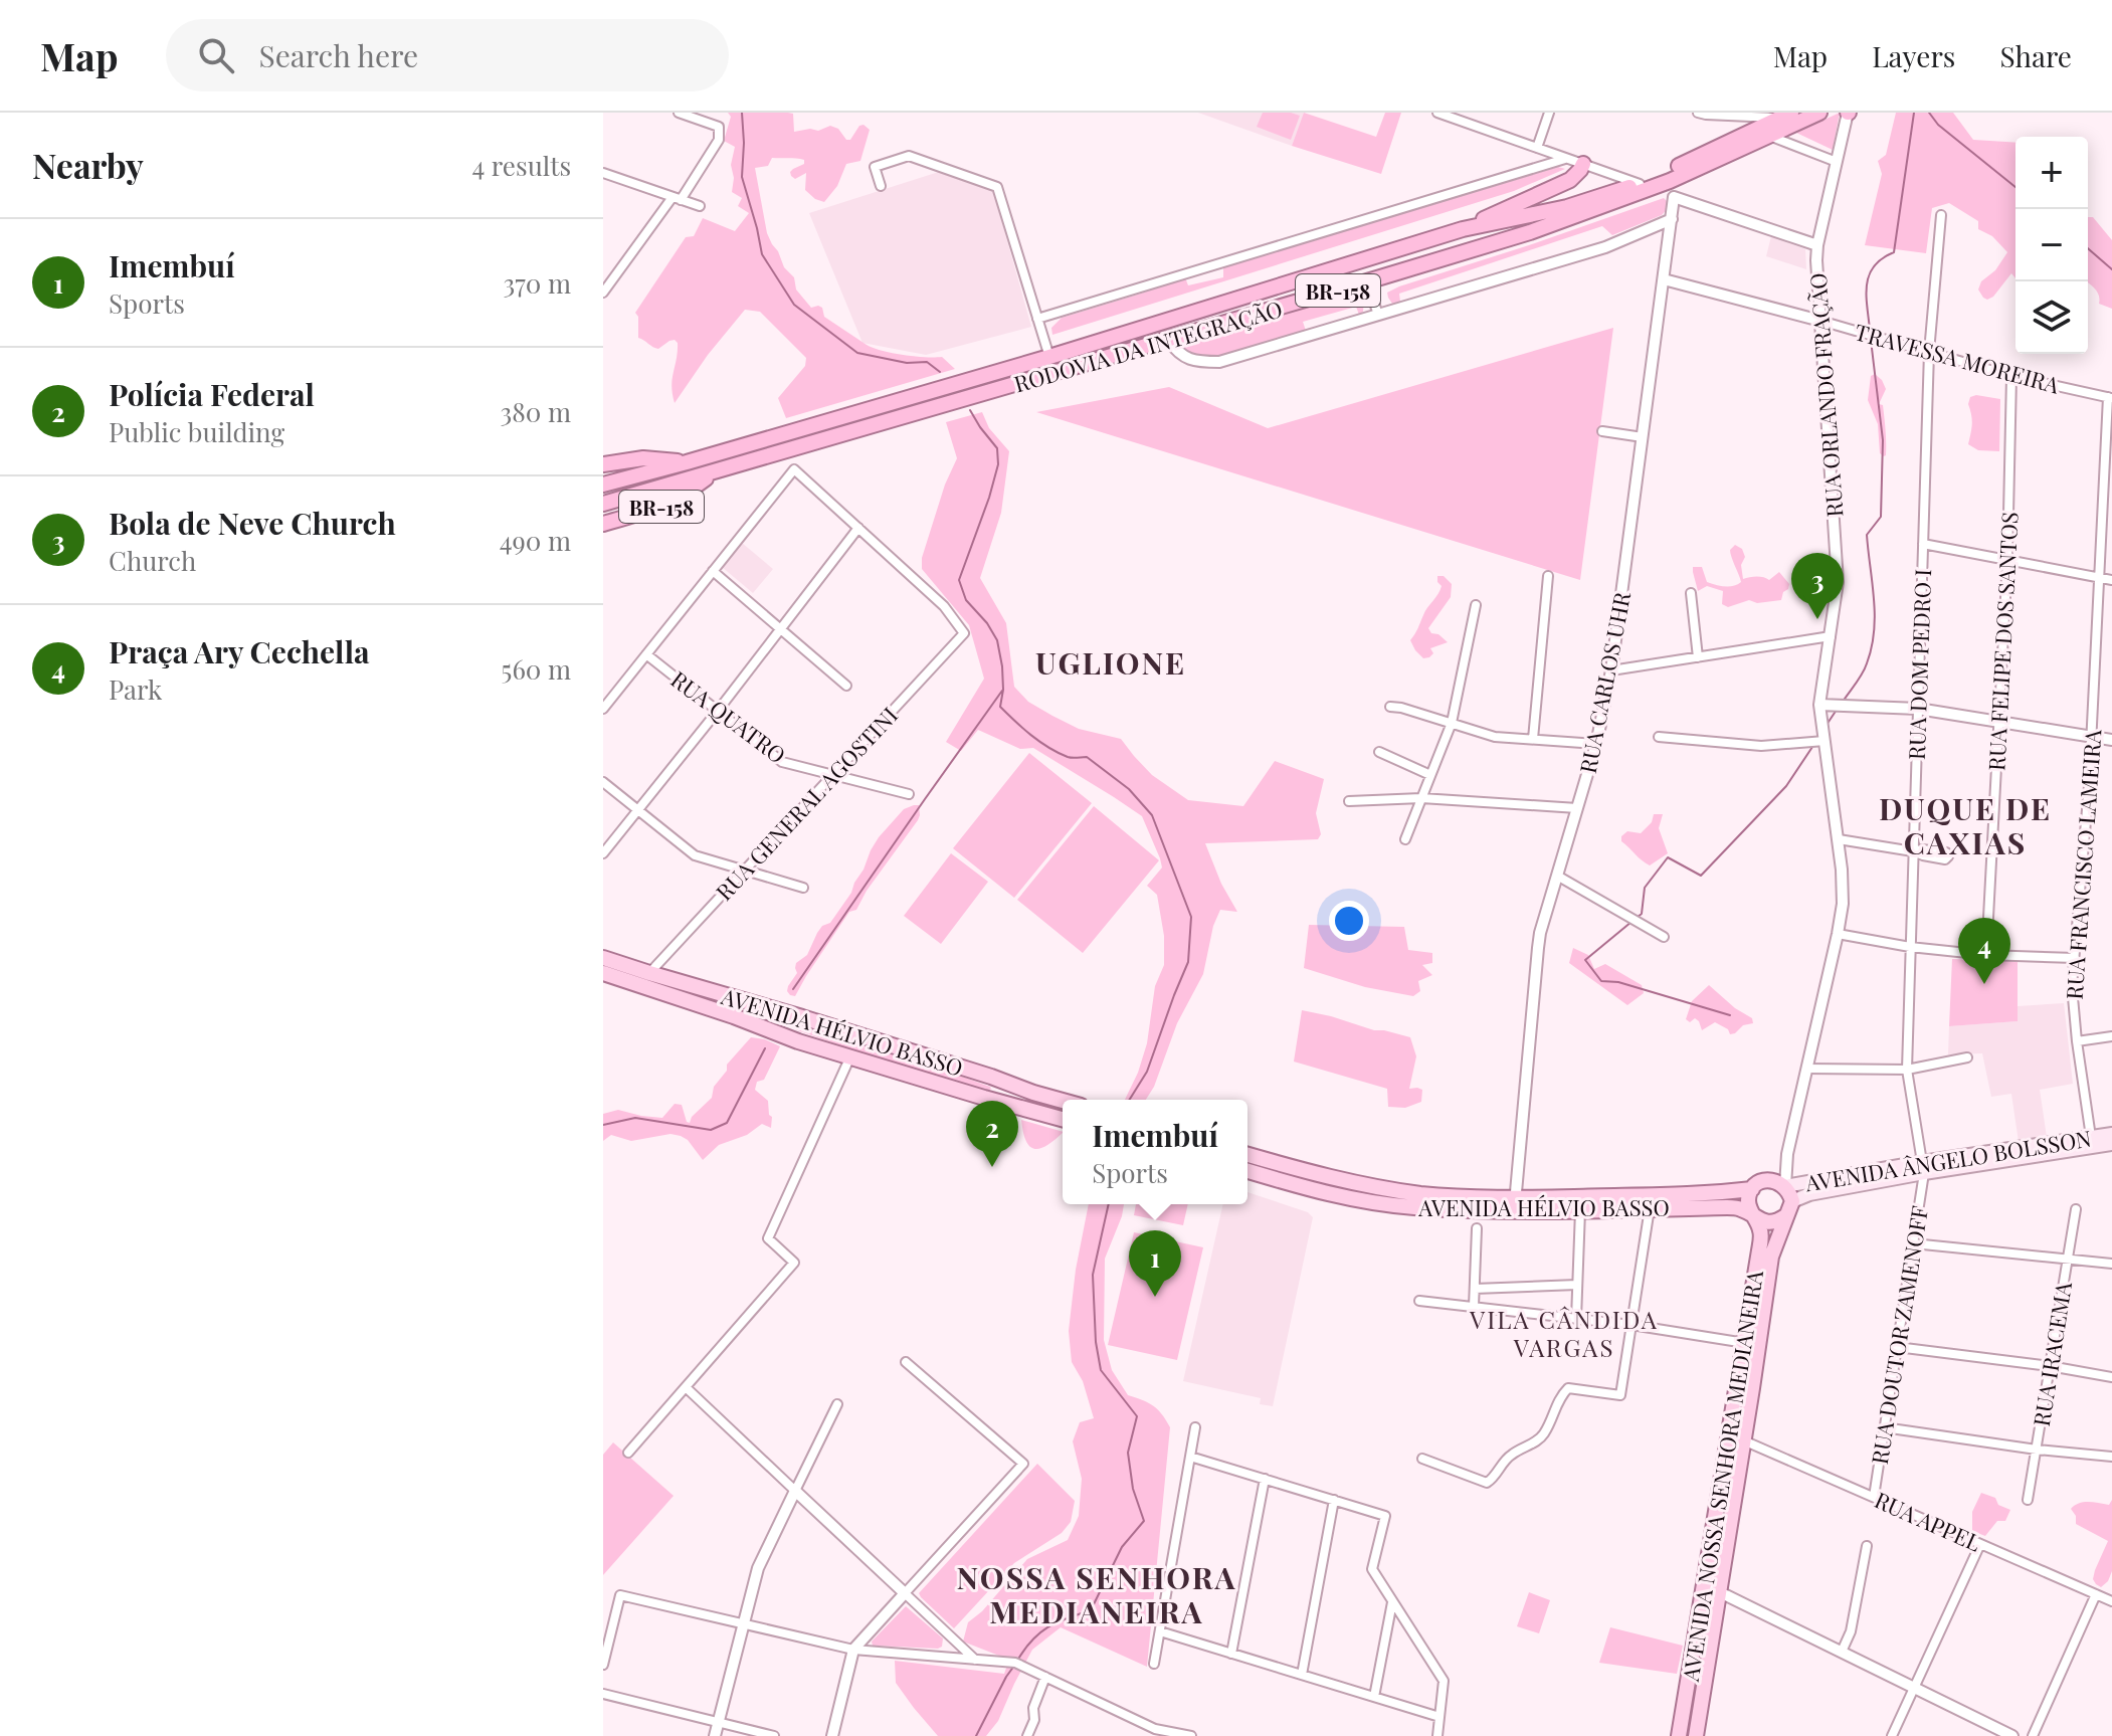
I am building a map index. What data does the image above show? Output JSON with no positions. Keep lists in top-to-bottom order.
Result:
{
  "streets": {
    "highway": ["BR-158", "RODOVIA DA INTEGRAÇÃO"],
    "main road": ["AVENIDA HÉLVIO BASSO", "AVENIDA ÂNGELO BOLSSON", "AVENIDA NOSSA SENHORA MEDIANEIRA"],
    "street": [
      "TRAVESSA MOREIRA",
      "RUA ORLANDO FRAÇÃO",
      "RUA FELIPE DOS SANTOS",
      "RUA DOM PEDRO I",
      "RUA CARLOS UHR",
      "RUA QUATRO",
      "RUA GENERAL AGOSTINI",
      "RUA FRANCISCO LAMEIRA",
      "RUA DOUTOR ZAMENOFF",
      "RUA IRACEMA",
      "RUA APPEL"
    ]
  },
  "crossings": [
    ["BR-158", "RODOVIA DA INTEGRAÇÃO"],
    ["TRAVESSA MOREIRA", "RUA ORLANDO FRAÇÃO"],
    ["TRAVESSA MOREIRA", "RUA FELIPE DOS SANTOS"],
    ["TRAVESSA MOREIRA", "RUA DOM PEDRO I"],
    ["TRAVESSA MOREIRA", "RUA CARLOS UHR"],
    ["TRAVESSA MOREIRA", "RUA FRANCISCO LAMEIRA"],
    ["RUA ORLANDO FRAÇÃO", "RUA CARLOS UHR"],
    ["RUA ORLANDO FRAÇÃO", "AVENIDA HÉLVIO BASSO"],
    ["RUA ORLANDO FRAÇÃO", "AVENIDA ÂNGELO BOLSSON"],
    ["RUA ORLANDO FRAÇÃO", "AVENIDA NOSSA SENHORA MEDIANEIRA"],
    ["RUA DOM PEDRO I", "AVENIDA ÂNGELO BOLSSON"],
    ["RUA DOM PEDRO I", "RUA DOUTOR ZAMENOFF"],
    ["RUA CARLOS UHR", "AVENIDA HÉLVIO BASSO"],
    ["RUA QUATRO", "RUA GENERAL AGOSTINI"],
    ["RUA GENERAL AGOSTINI", "AVENIDA HÉLVIO BASSO"],
    ["RUA FRANCISCO LAMEIRA", "AVENIDA ÂNGELO BOLSSON"],
    ["AVENIDA HÉLVIO BASSO", "AVENIDA ÂNGELO BOLSSON"],
    ["AVENIDA HÉLVIO BASSO", "AVENIDA NOSSA SENHORA MEDIANEIRA"],
    ["AVENIDA ÂNGELO BOLSSON", "RUA DOUTOR ZAMENOFF"],
    ["AVENIDA ÂNGELO BOLSSON", "AVENIDA NOSSA SENHORA MEDIANEIRA"],
    ["RUA DOUTOR ZAMENOFF", "RUA APPEL"],
    ["AVENIDA NOSSA SENHORA MEDIANEIRA", "RUA APPEL"]
  ],
  "districts": [
    "UGLIONE",
    "DUQUE DE CAXIAS",
    "VILA CÂNDIDA VARGAS",
    "NOSSA SENHORA MEDIANEIRA"
  ],
  "page": {
    "header": "Map",
    "search": "Search here",
    "nav": ["Map", "Layers", "Share"],
    "heading": ["Nearby", "4 results"],
    "map_buttons": ["+", "−"],
    "list": [
      {
        "mark": "1",
        "name": "Imembuí",
        "note": "Sports",
        "value": "370 m"
      },
      {
        "mark": "2",
        "name": "Polícia Federal",
        "note": "Public building",
        "value": "380 m"
      },
      {
        "mark": "3",
        "name": "Bola de Neve Church",
        "note": "Church",
        "value": "490 m"
      },
      {
        "mark": "4",
        "name": "Praça Ary Cechella",
        "note": "Park",
        "value": "560 m"
      }
    ],
    "pins": [
      "3",
      "4",
      "2",
      "1"
    ],
    "popup": ["Imembuí", "Sports"]
  }
}
